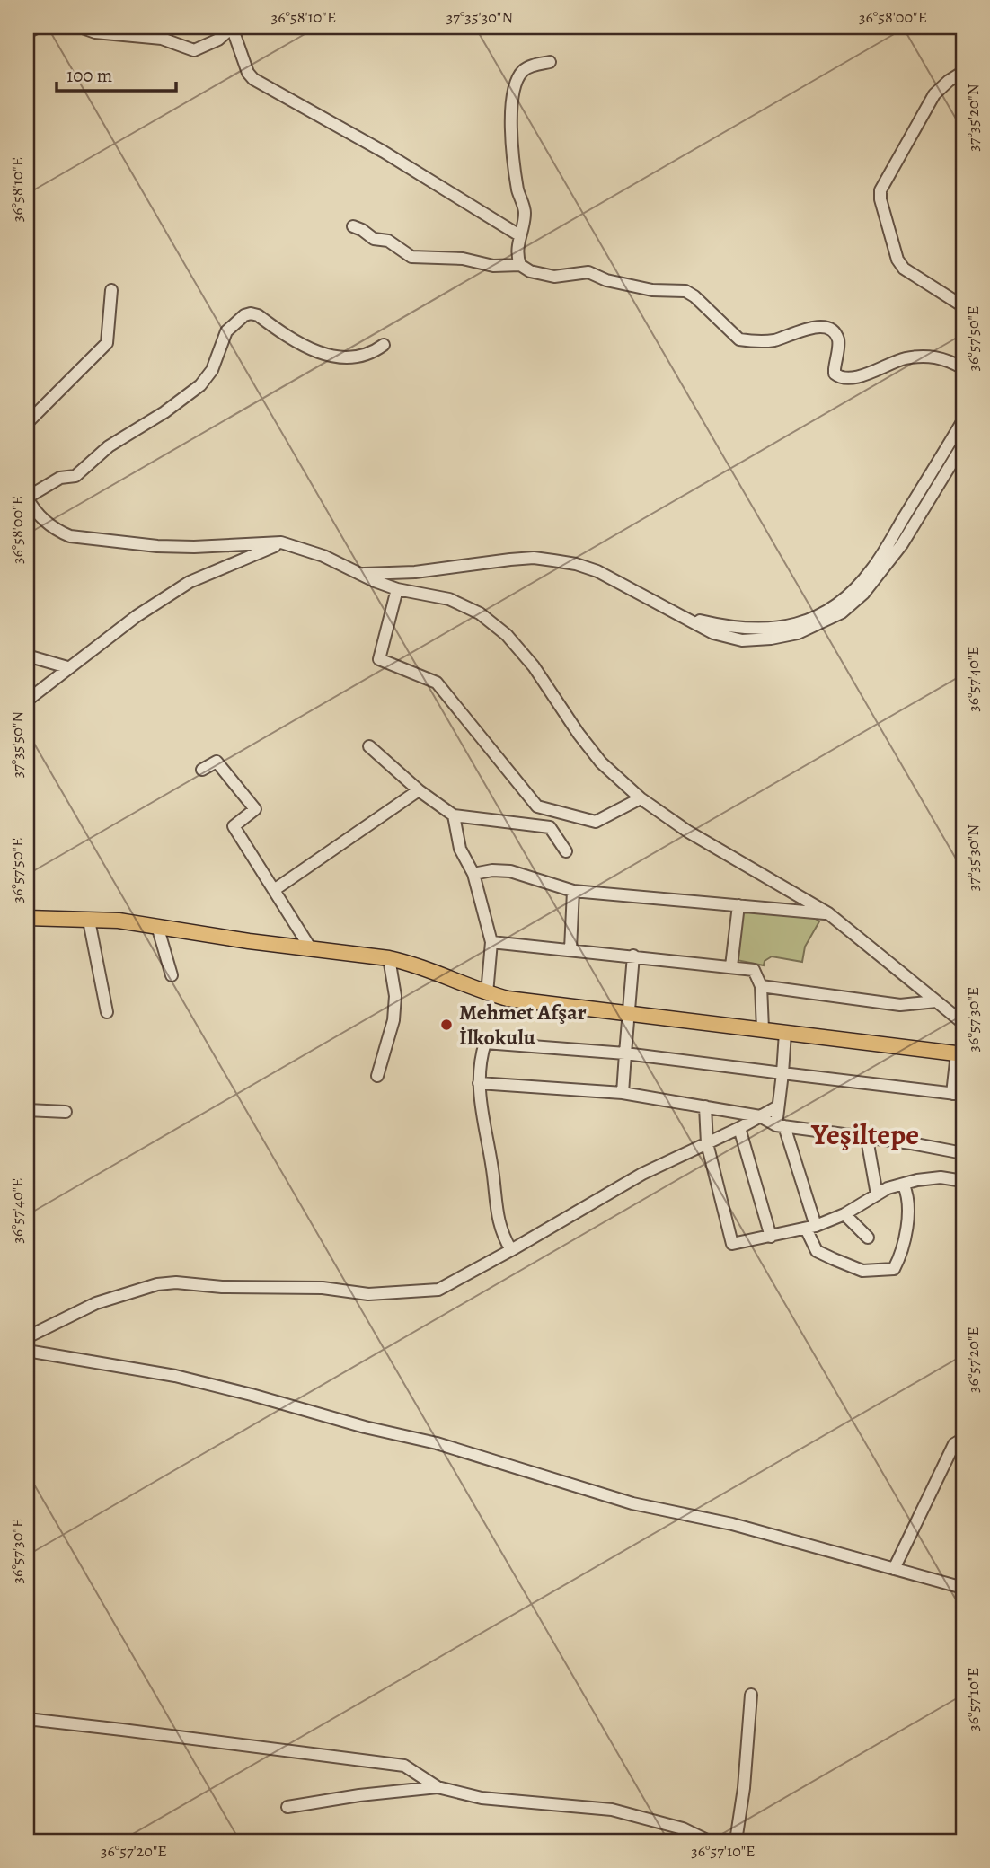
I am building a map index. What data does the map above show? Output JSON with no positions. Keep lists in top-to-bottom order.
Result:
{
  "districts": ["Yeşiltepe"],
  "places": ["Mehmet Afşar İlkokulu"],
  "scale_bar": "100 m",
  "coordinates": [
    "36°58'10\"E",
    "37°35'30\"N",
    "36°58'00\"E",
    "37°35'20\"N",
    "36°57'50\"E",
    "36°57'40\"E",
    "37°35'50\"N",
    "36°57'30\"E",
    "36°57'20\"E",
    "36°57'10\"E"
  ]
}
